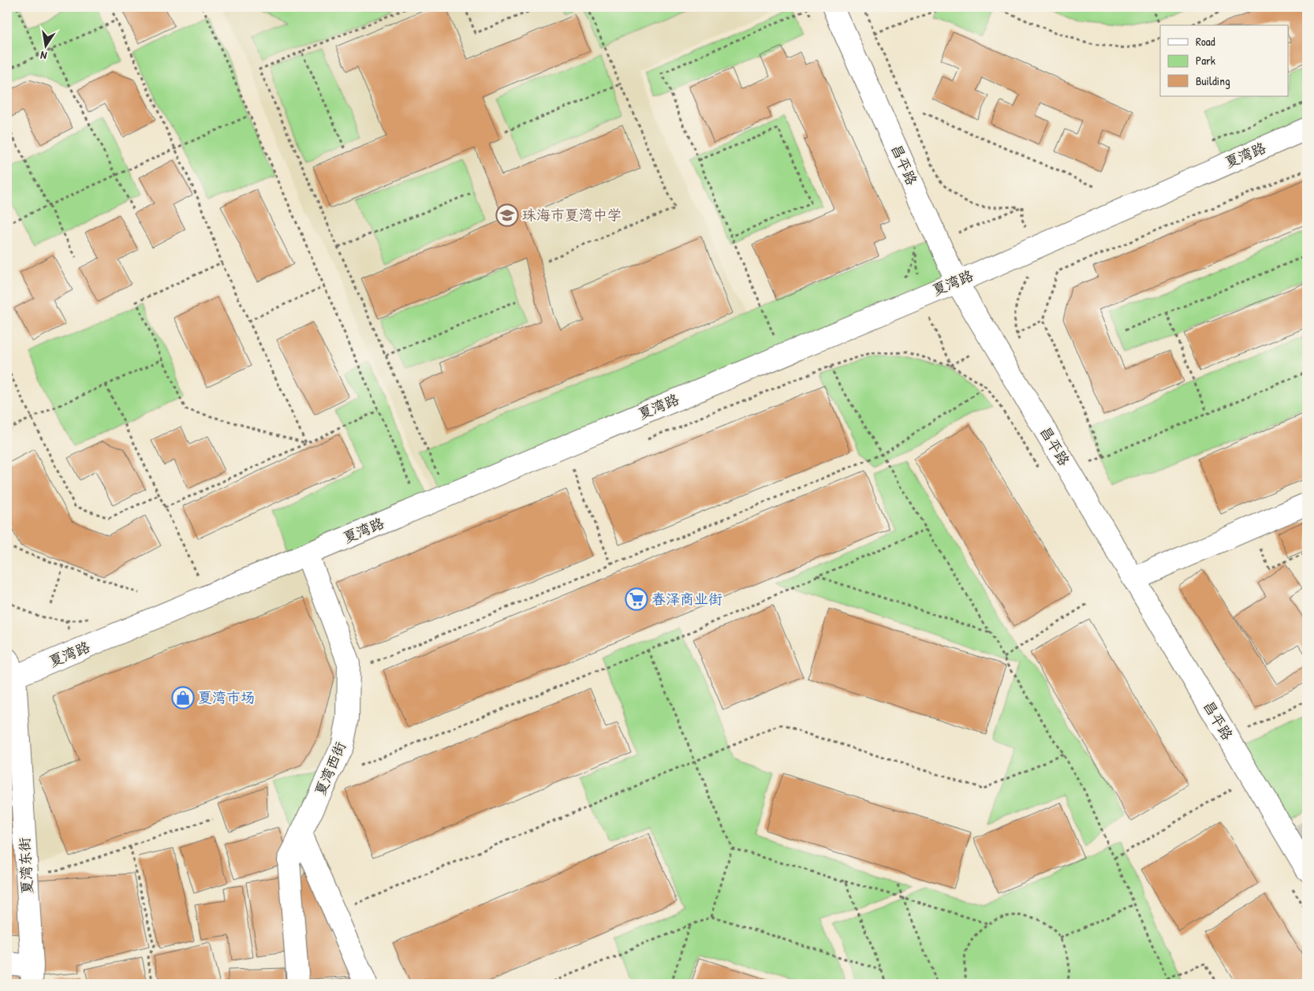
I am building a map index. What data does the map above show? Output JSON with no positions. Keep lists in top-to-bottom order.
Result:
{
  "streets": {
    "street": [
      "夏湾路",
      "昌平路",
      "夏湾西街",
      "夏湾东街"
    ]
  },
  "crossings": [
    ["夏湾路", "昌平路"],
    ["夏湾路", "夏湾西街"],
    ["夏湾路", "夏湾东街"]
  ],
  "places": {
    "school or university": ["珠海市夏湾中学"],
    "supermarket": ["春泽商业街"],
    "shop": ["夏湾市场"]
  },
  "legend": ["Road", "Park", "Building"],
  "north": "bottom"
}
